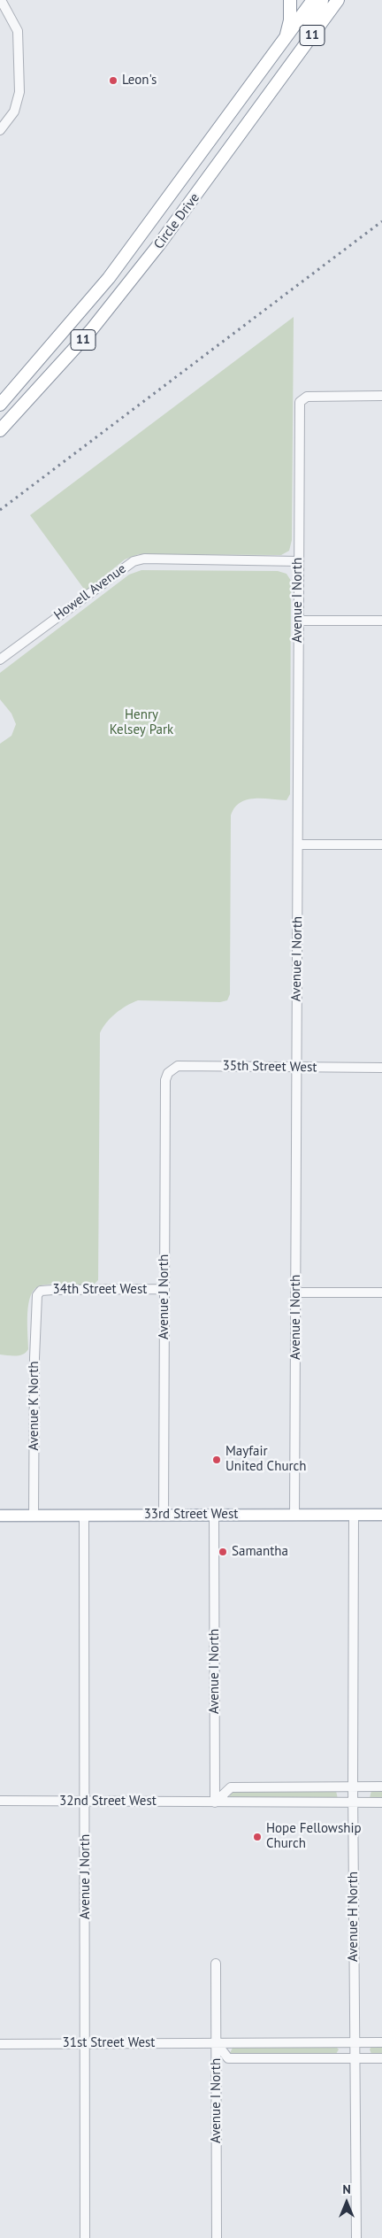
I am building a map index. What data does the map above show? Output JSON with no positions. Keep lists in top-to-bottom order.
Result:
{
  "streets": {
    "highway": ["11", "Circle Drive"],
    "main road": ["33rd Street West"],
    "street": [
      "Howell Avenue",
      "Avenue I North",
      "35th Street West",
      "34th Street West",
      "Avenue J North",
      "Avenue K North",
      "32nd Street West",
      "Avenue H North",
      "31st Street West"
    ]
  },
  "crossings": [
    ["Howell Avenue", "Avenue I North"],
    ["Avenue I North", "35th Street West"],
    ["Avenue I North", "33rd Street West"],
    ["Avenue I North", "32nd Street West"],
    ["Avenue I North", "31st Street West"],
    ["35th Street West", "Avenue J North"],
    ["34th Street West", "Avenue J North"],
    ["34th Street West", "Avenue K North"],
    ["Avenue J North", "33rd Street West"],
    ["Avenue J North", "32nd Street West"],
    ["Avenue J North", "31st Street West"],
    ["Avenue K North", "33rd Street West"],
    ["33rd Street West", "Avenue H North"],
    ["32nd Street West", "Avenue H North"],
    ["Avenue H North", "31st Street West"]
  ],
  "parks": ["Henry Kelsey Park"],
  "places": [
    "Leon's",
    "Mayfair United Church",
    "Samantha",
    "Hope Fellowship Church"
  ],
  "north": "top"
}
